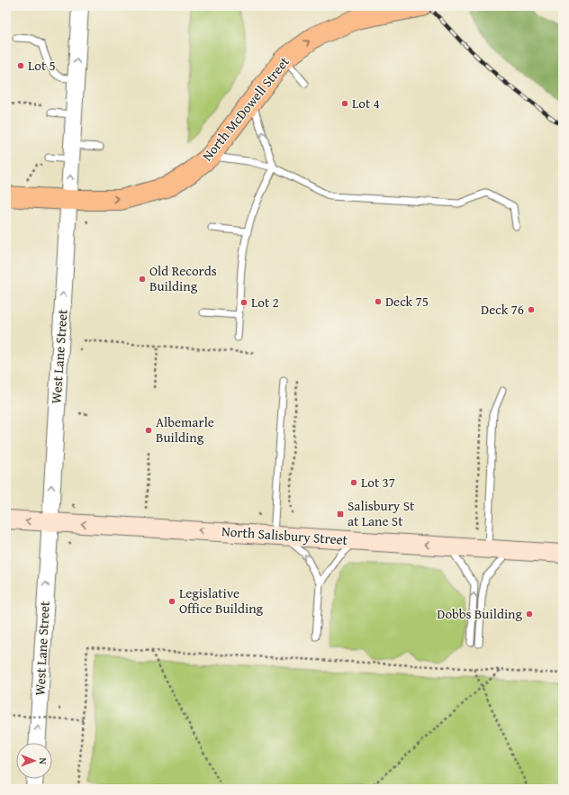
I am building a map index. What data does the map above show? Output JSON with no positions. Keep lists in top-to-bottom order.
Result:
{
  "streets": {
    "main road": ["North McDowell Street", "North Salisbury Street"],
    "street": ["West Lane Street"]
  },
  "crossings": [
    ["North McDowell Street", "West Lane Street"],
    ["West Lane Street", "North Salisbury Street"]
  ],
  "one_way": ["North McDowell Street", "West Lane Street", "North Salisbury Street"],
  "places": {
    "other": [
      "Lot 5",
      "Lot 4",
      "Old Records Building",
      "Deck 75",
      "Lot 2",
      "Deck 76",
      "Albemarle Building",
      "Lot 37",
      "Legislative Office Building",
      "Dobbs Building"
    ],
    "transit": ["Salisbury St at Lane St"]
  },
  "north": "right"
}
